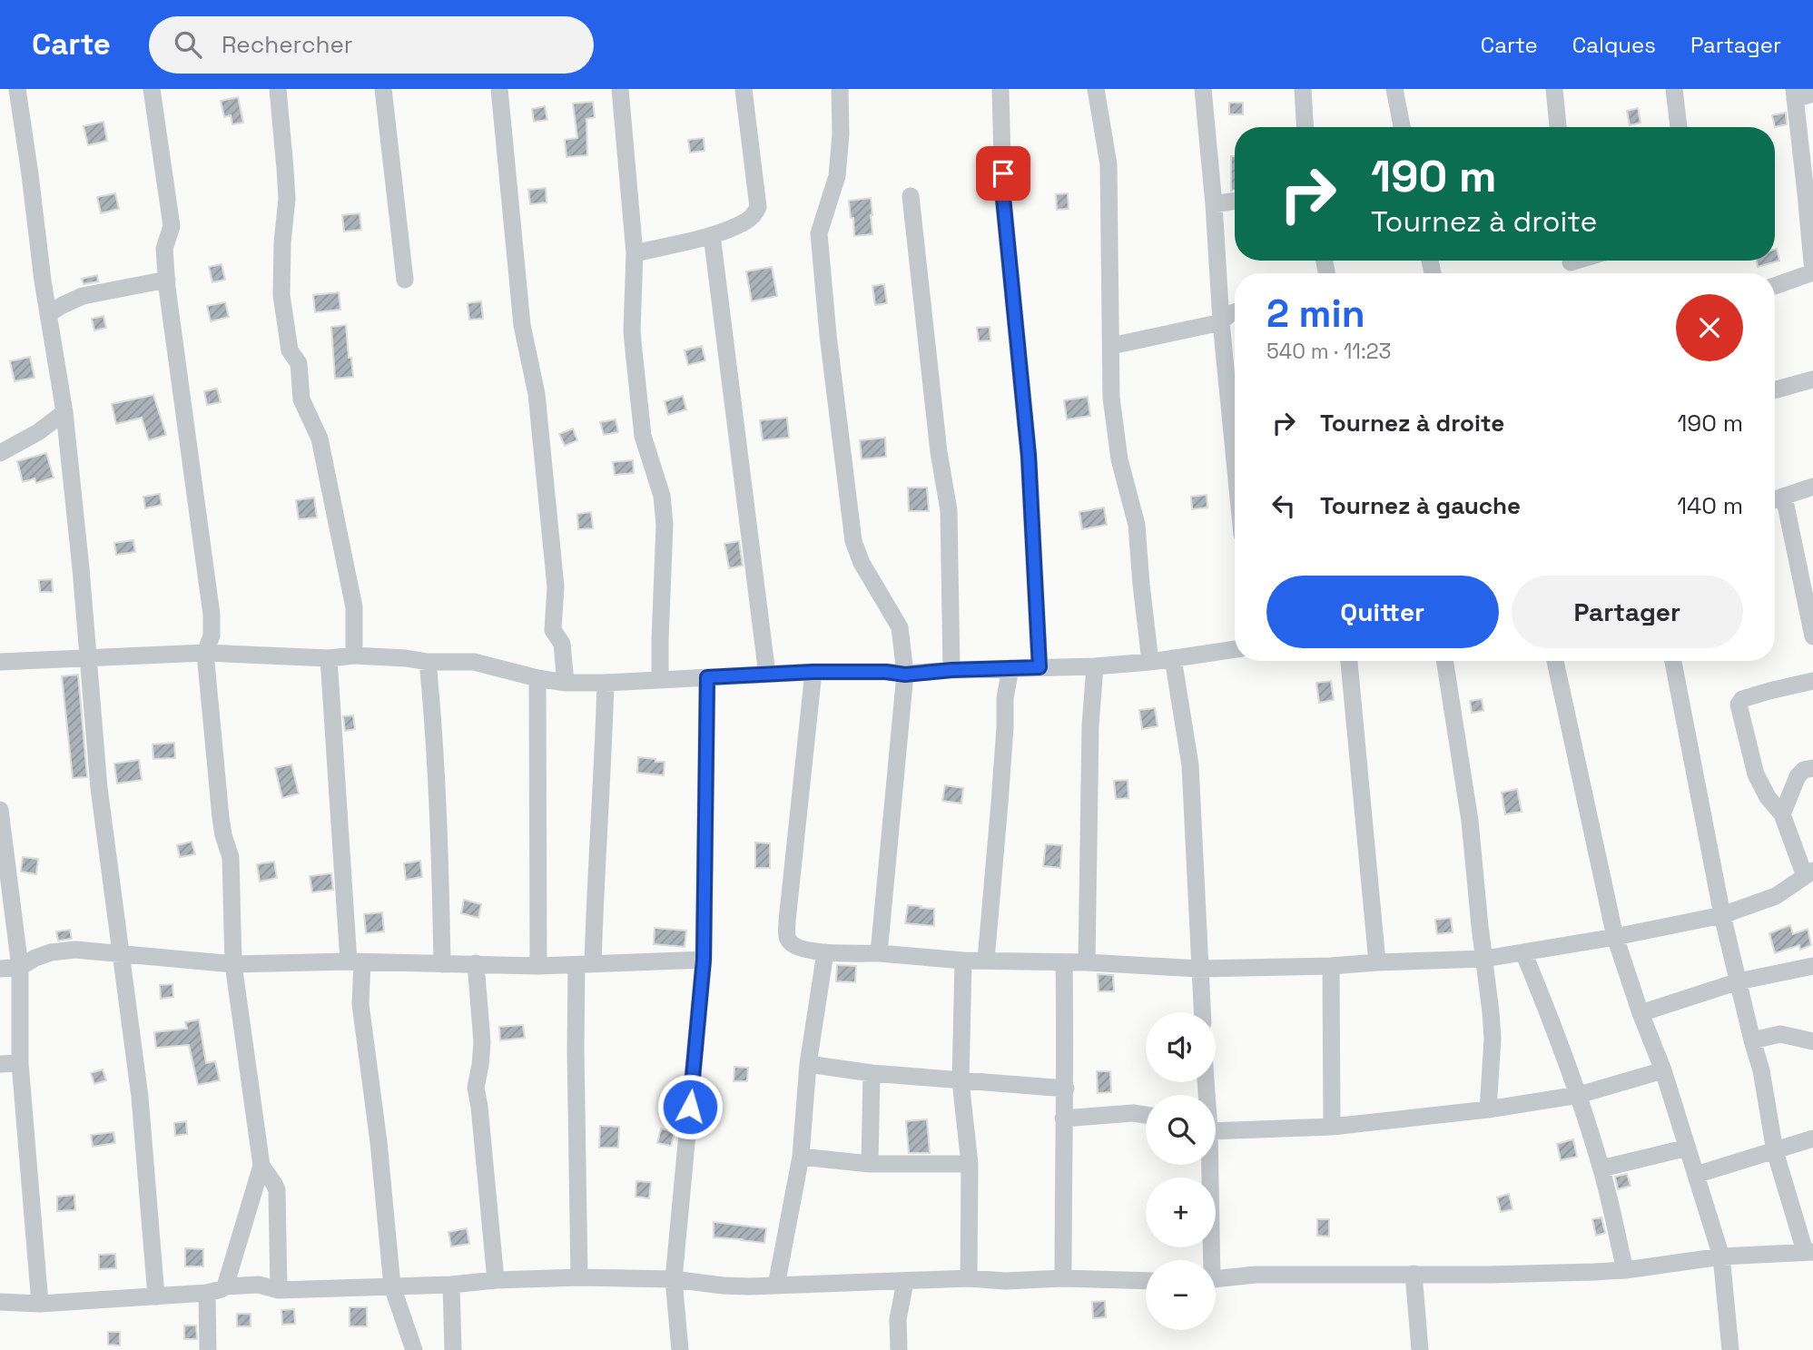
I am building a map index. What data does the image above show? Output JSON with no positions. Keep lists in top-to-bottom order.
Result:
{
  "page": {
    "header": "Carte",
    "search": "Rechercher",
    "nav": ["Carte", "Calques", "Partager"],
    "turn": ["190 m", "Tournez à droite"],
    "heading": ["2 min", "540 m · 11:23"],
    "list": [
      {
        "name": "Tournez à droite",
        "value": "190 m"
      },
      {
        "name": "Tournez à gauche",
        "value": "140 m"
      }
    ],
    "buttons": ["Quitter", "Partager"],
    "map_buttons": ["+", "−"]
  }
}
